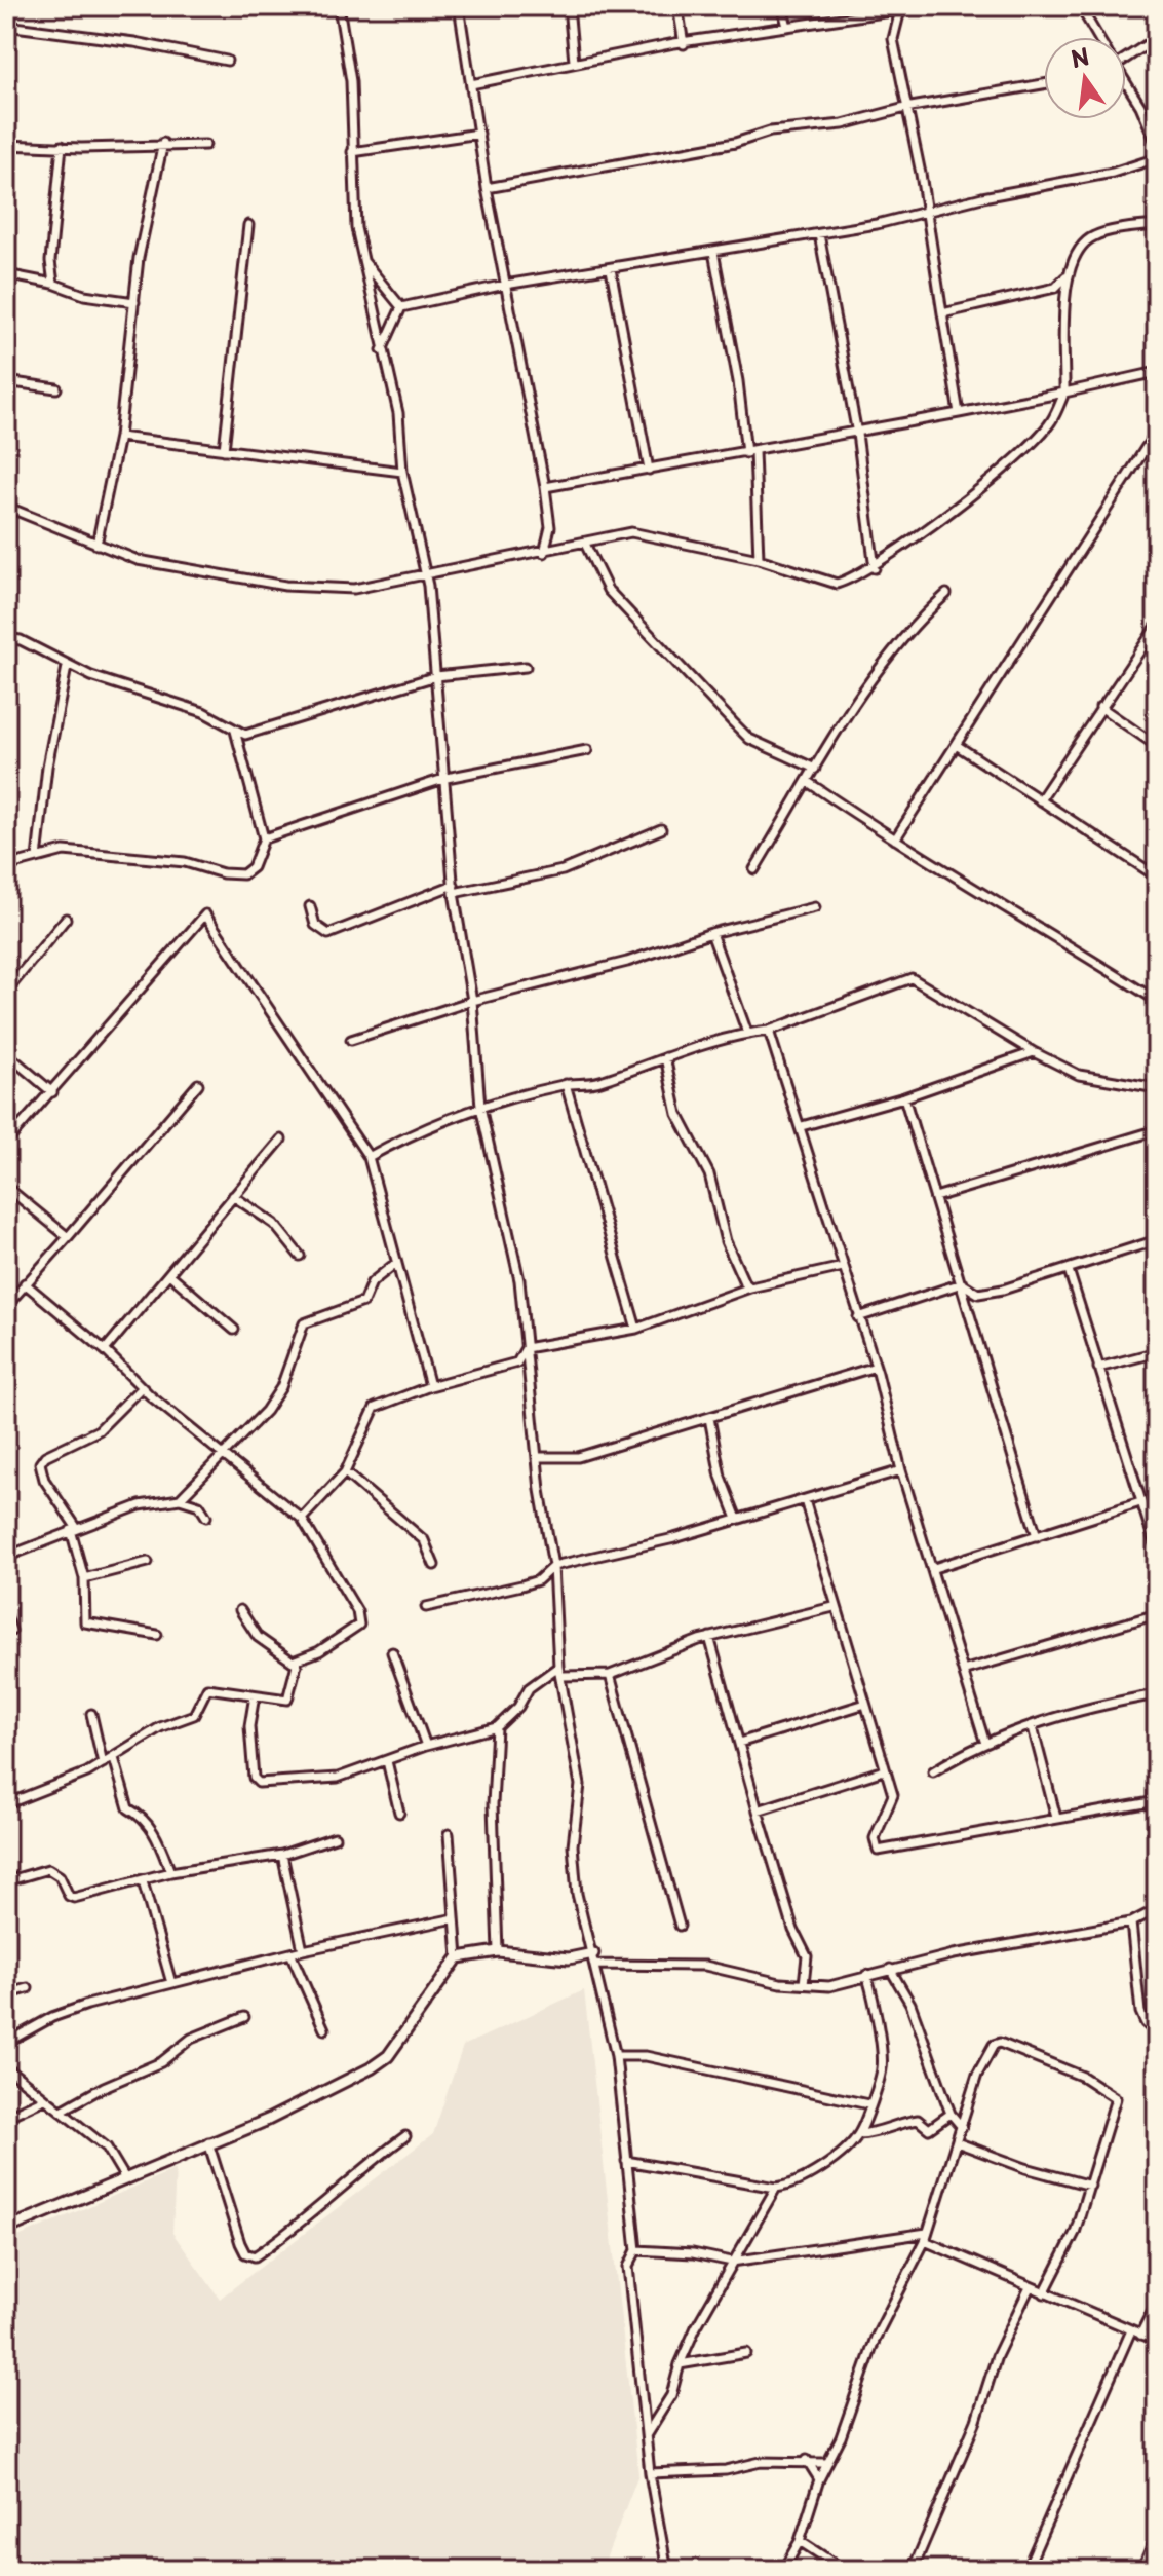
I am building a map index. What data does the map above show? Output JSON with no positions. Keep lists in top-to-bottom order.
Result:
{
  "north": "top"
}
